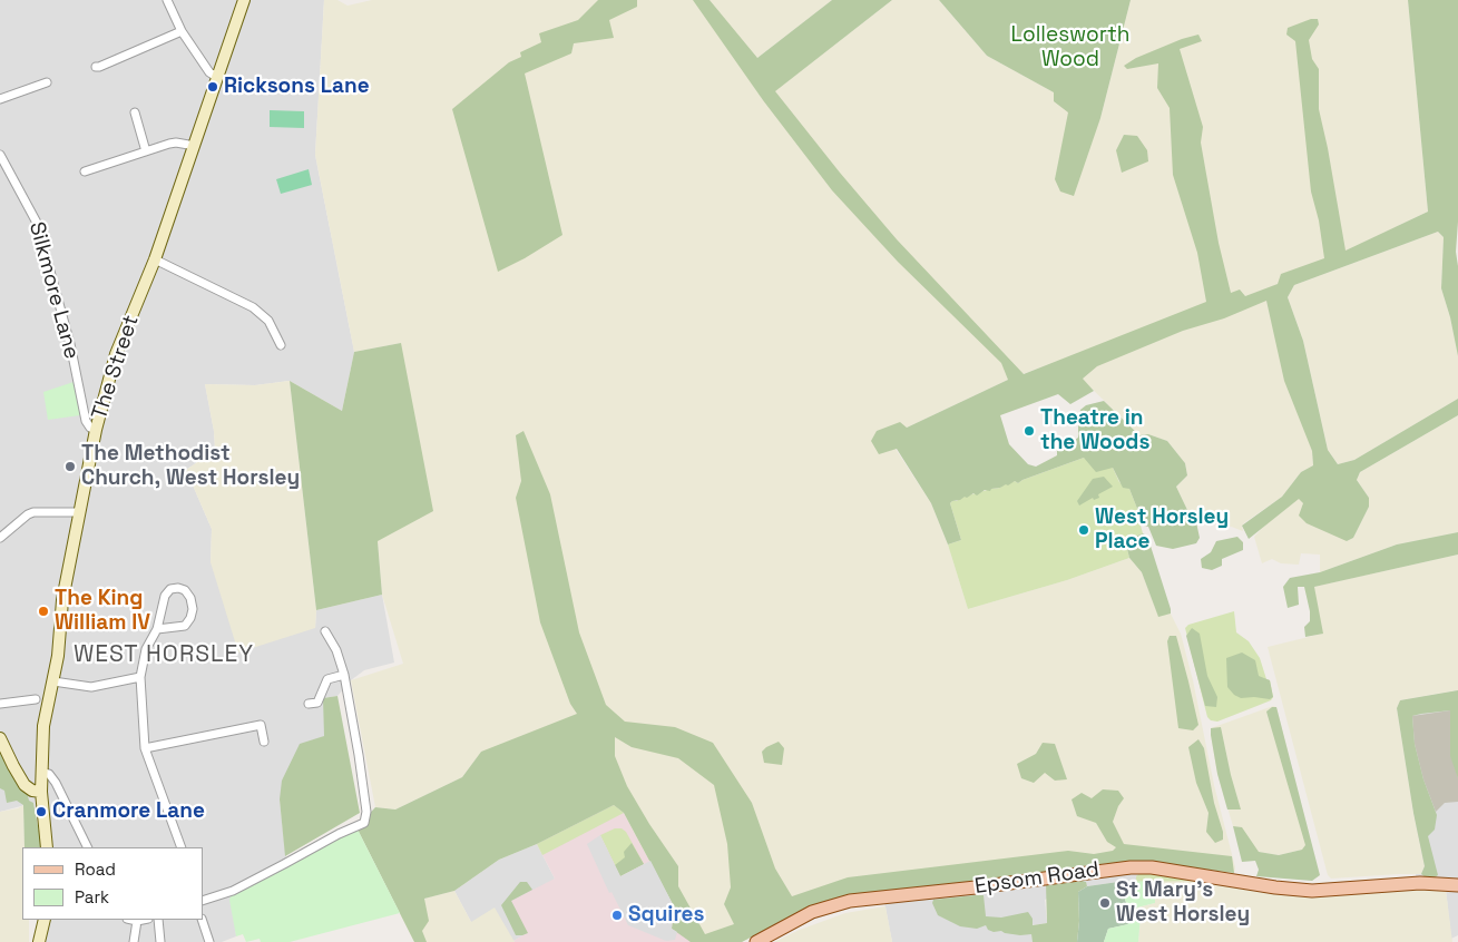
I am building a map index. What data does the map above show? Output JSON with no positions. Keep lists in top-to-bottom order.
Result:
{
  "streets": {
    "main road": ["Epsom Road"],
    "street": ["Silkmore Lane", "The Street"]
  },
  "crossings": [
    ["Silkmore Lane", "The Street"]
  ],
  "districts": ["WEST HORSLEY"],
  "parks": ["Lollesworth Wood"],
  "places": [
    "Ricksons Lane",
    "Theatre in the Woods",
    "The Methodist Church, West Horsley",
    "West Horsley Place",
    "The King William IV",
    "Cranmore Lane",
    "St Mary's West Horsley",
    "Squires"
  ],
  "legend": ["Road", "Park"]
}
